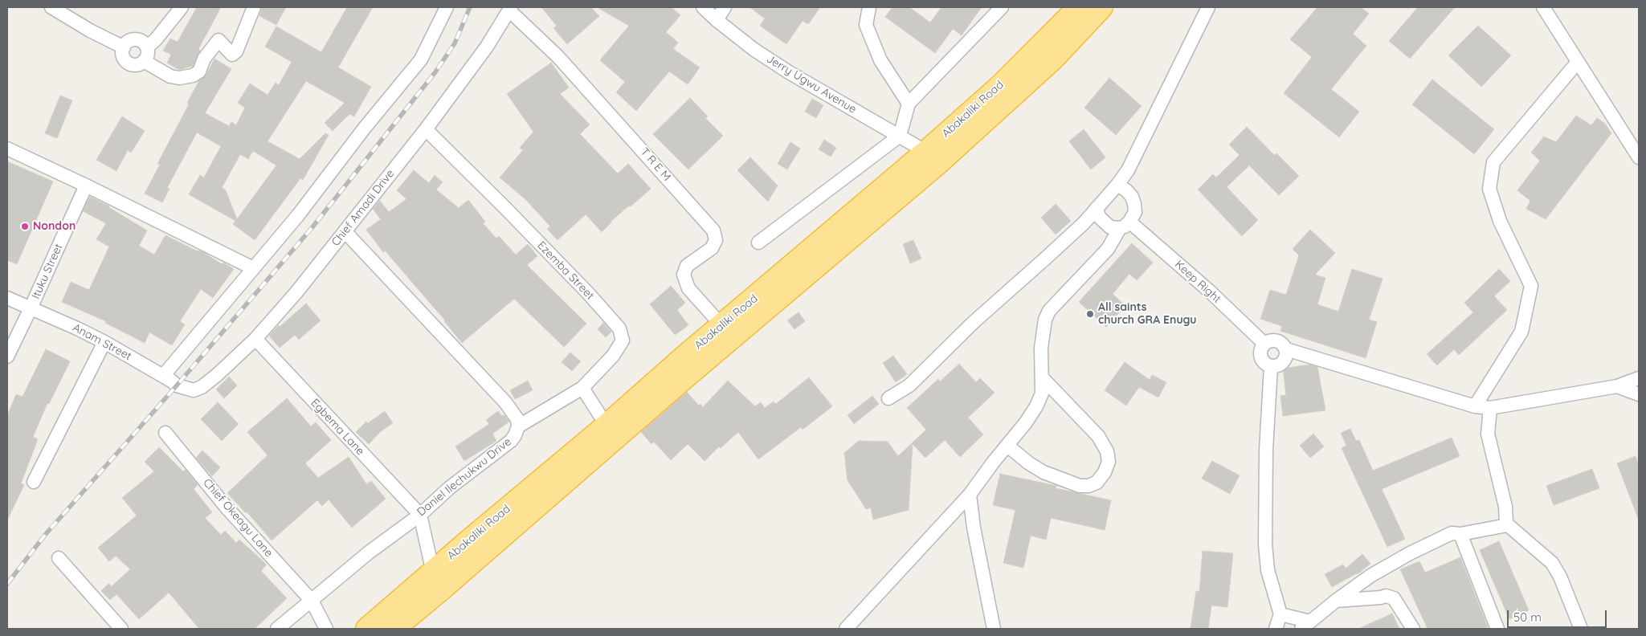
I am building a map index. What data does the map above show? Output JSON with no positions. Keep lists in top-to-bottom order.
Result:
{
  "streets": {
    "highway": ["Abakaliki Road"],
    "street": [
      "Jerry Ugwu Avenue",
      "T R E M",
      "Chief Amadi Drive",
      "Ezemba Street",
      "Ituku Street",
      "Keep Right",
      "Anam Street",
      "Egbema Lane",
      "Daniel Ilechukwu Drive",
      "Chief Okeagu Lane"
    ]
  },
  "crossings": [
    ["Jerry Ugwu Avenue", "Abakaliki Road"],
    ["Abakaliki Road", "T R E M"],
    ["T R E M", "Chief Amadi Drive"],
    ["Chief Amadi Drive", "Ezemba Street"],
    ["Chief Amadi Drive", "Anam Street"],
    ["Chief Amadi Drive", "Egbema Lane"],
    ["Chief Amadi Drive", "Daniel Ilechukwu Drive"],
    ["Ituku Street", "Anam Street"],
    ["Egbema Lane", "Daniel Ilechukwu Drive"],
    ["Daniel Ilechukwu Drive", "Chief Okeagu Lane"]
  ],
  "places": ["Nondon", "All saints church GRA Enugu"],
  "scale_bar": "50 m"
}
